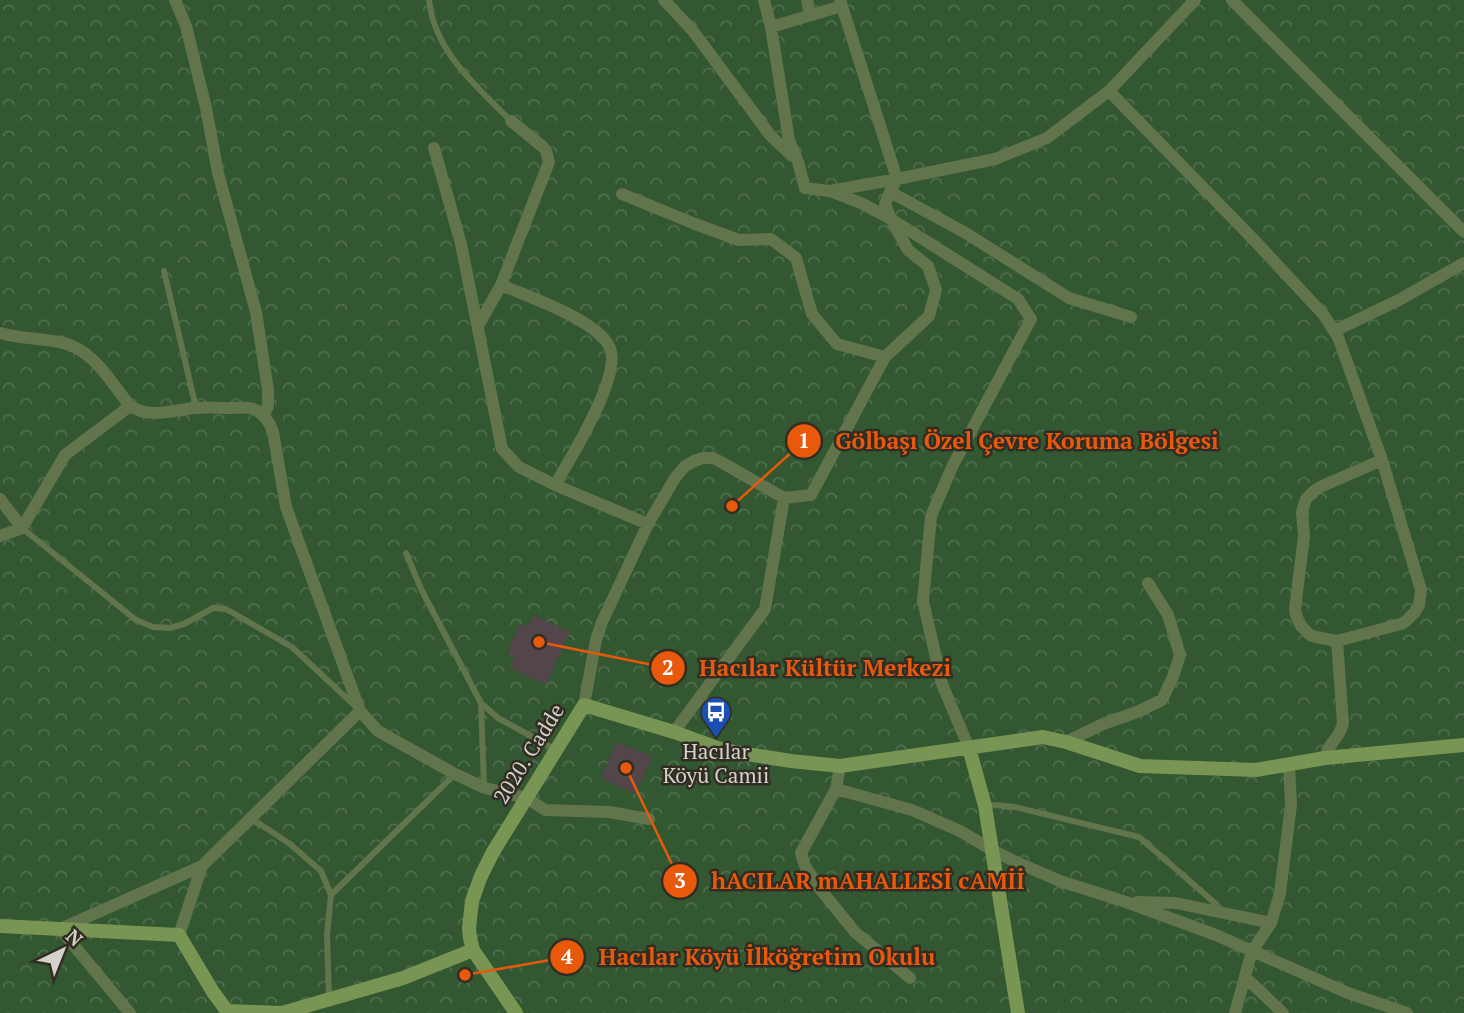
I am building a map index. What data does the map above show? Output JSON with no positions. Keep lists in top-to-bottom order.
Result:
{
  "streets": {
    "street": ["2020. Cadde"]
  },
  "places": {
    "other": [
      "Gölbaşı Özel Çevre Koruma Bölgesi",
      "Hacılar Kültür Merkezi",
      "hACILAR mAHALLESİ cAMİİ",
      "Hacılar Köyü İlköğretim Okulu"
    ],
    "bus stop": ["Hacılar Köyü Camii"]
  },
  "north": "top right"
}
